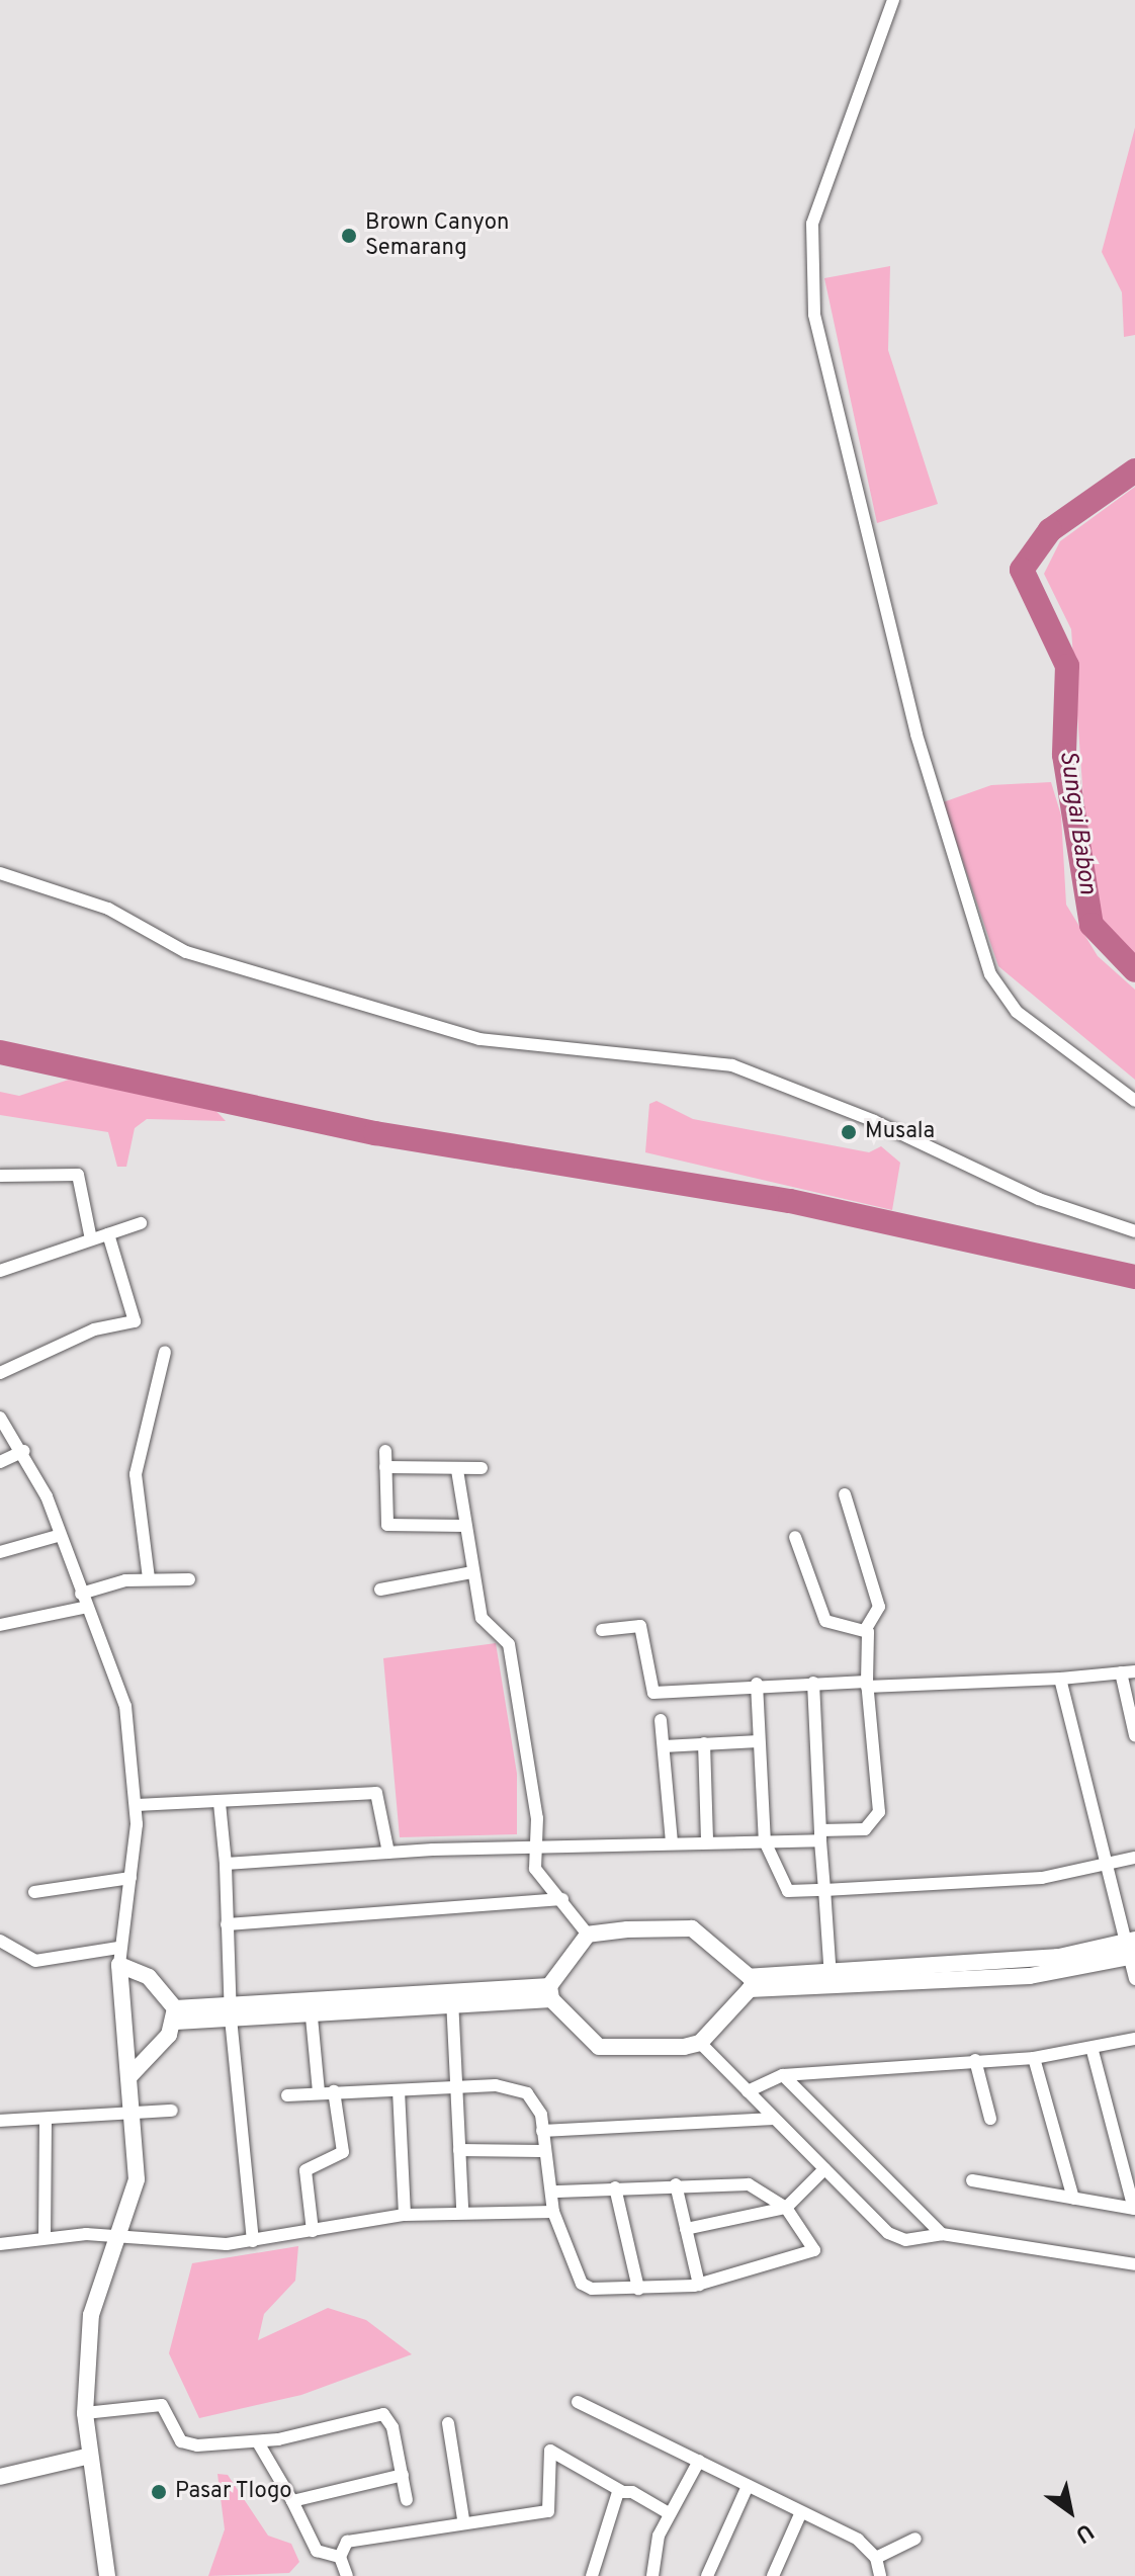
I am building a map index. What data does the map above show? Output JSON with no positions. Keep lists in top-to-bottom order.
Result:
{
  "water": ["Sungai Babon"],
  "places": ["Brown Canyon Semarang", "Musala", "Pasar Tlogo"],
  "north": "bottom right"
}
